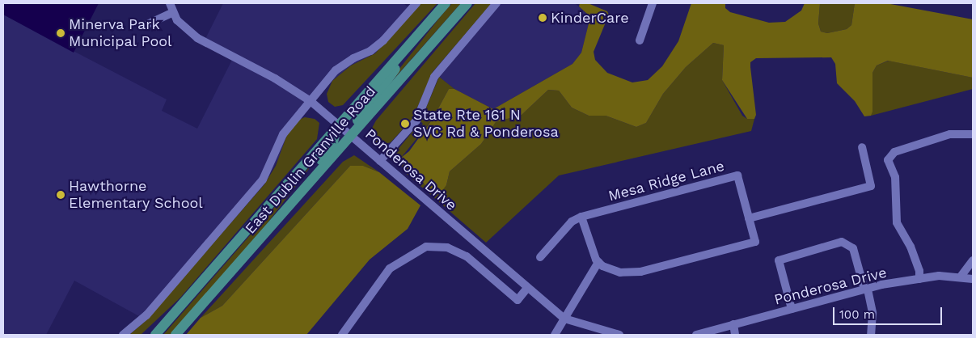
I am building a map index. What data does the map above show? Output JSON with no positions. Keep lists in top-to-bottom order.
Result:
{
  "streets": {
    "main road": ["East Dublin Granville Road"],
    "street": ["Ponderosa Drive", "Mesa Ridge Lane"]
  },
  "crossings": [
    ["East Dublin Granville Road", "Ponderosa Drive"]
  ],
  "places": [
    "KinderCare",
    "Minerva Park Municipal Pool",
    "State Rte 161 N SVC Rd & Ponderosa",
    "Hawthorne Elementary School"
  ],
  "scale_bar": "100 m"
}
